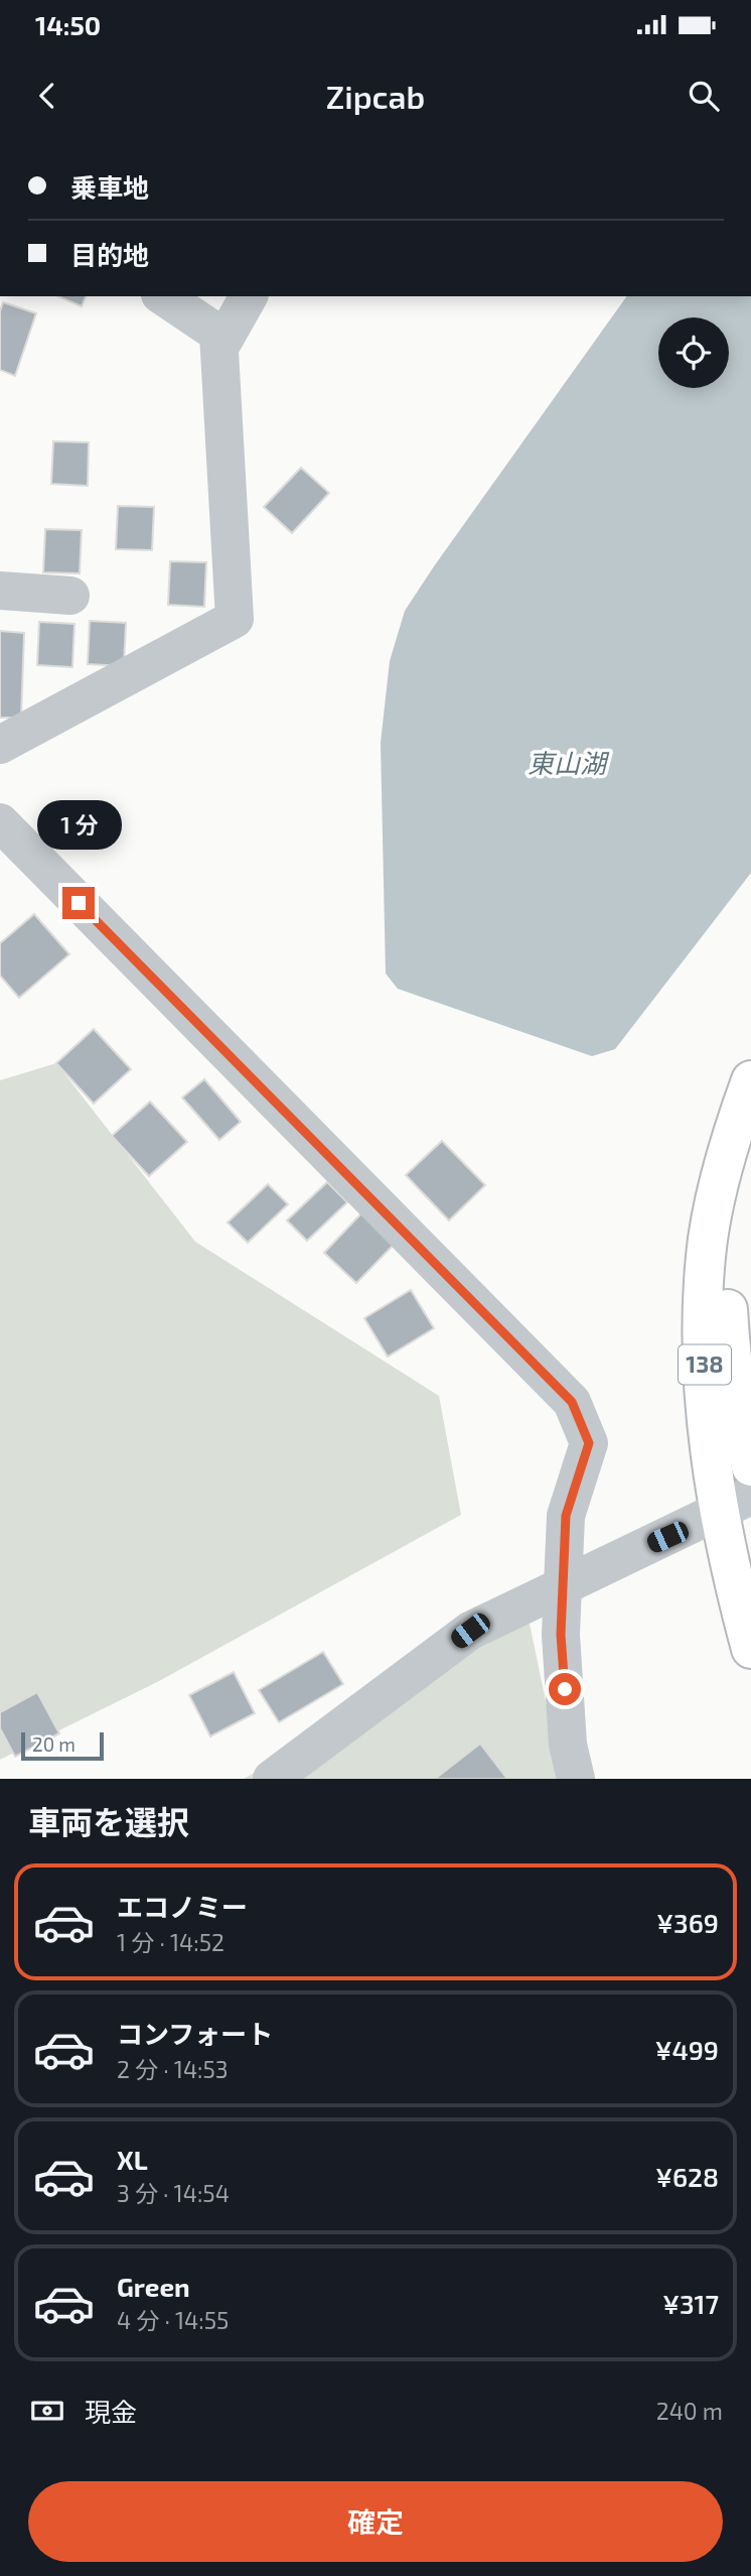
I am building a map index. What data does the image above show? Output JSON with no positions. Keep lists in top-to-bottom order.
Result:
{
  "streets": {
    "highway": ["138"]
  },
  "water": ["東山湖"],
  "scale_bar": "20 m",
  "page": {
    "status": "14:50",
    "header": "Zipcab",
    "banner": ["乗車地", "目的地"],
    "bubble": "1 分",
    "scale": "20 m",
    "heading": "車両を選択",
    "list": [
      {
        "name": "エコノミー",
        "note": "1 分 · 14:52",
        "value": "¥369"
      },
      {
        "name": "コンフォート",
        "note": "2 分 · 14:53",
        "value": "¥499"
      },
      {
        "name": "XL",
        "note": "3 分 · 14:54",
        "value": "¥628"
      },
      {
        "name": "Green",
        "note": "4 分 · 14:55",
        "value": "¥317"
      }
    ],
    "pay": ["現金", "240 m"],
    "buttons": "確定"
  }
}
